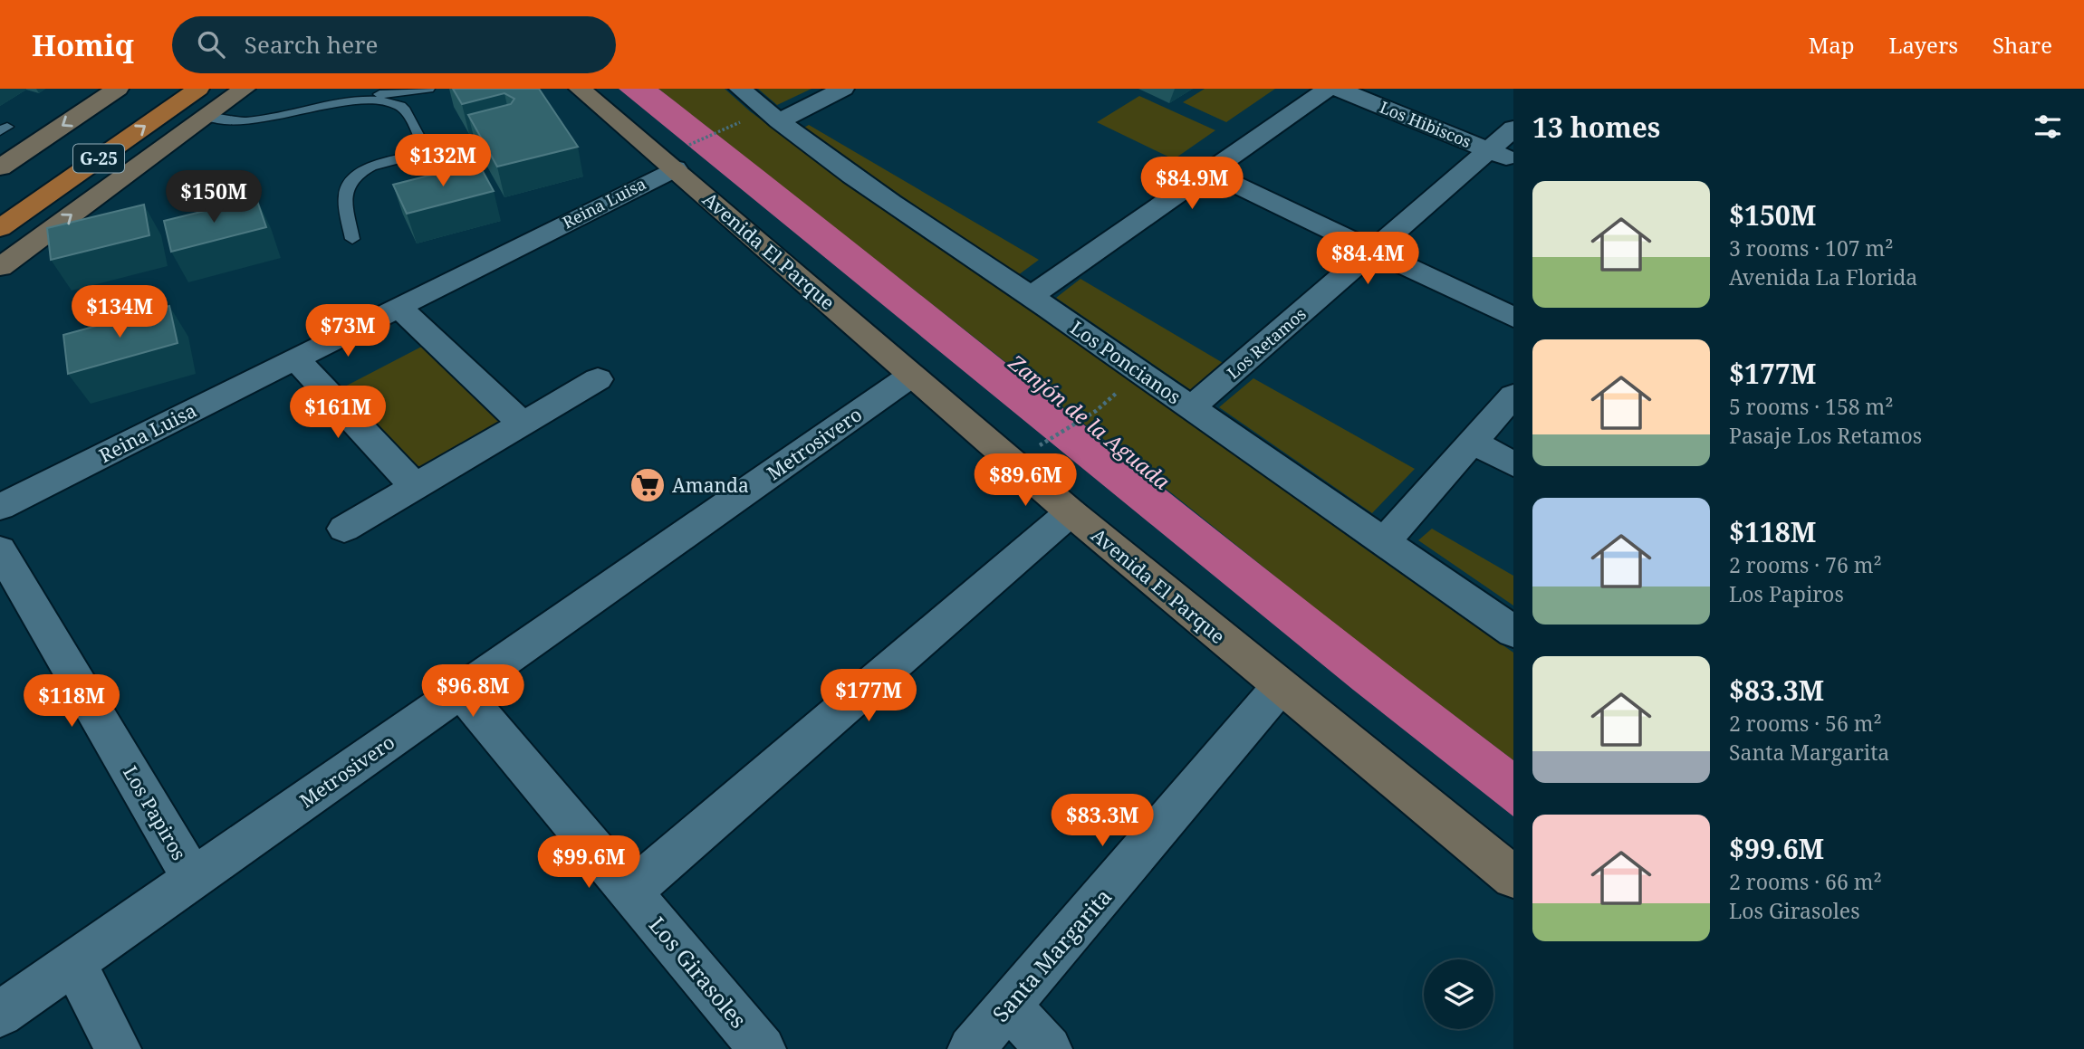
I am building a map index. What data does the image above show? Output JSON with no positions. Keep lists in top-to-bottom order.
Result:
{
  "streets": {
    "main road": ["G-25"],
    "street": [
      "Los Hibiscos",
      "Reina Luisa",
      "Avenida El Parque",
      "Los Retamos",
      "Los Poncianos",
      "Metrosivero",
      "Los Papiros",
      "Santa Margarita",
      "Los Girasoles"
    ]
  },
  "crossings": [
    ["Los Hibiscos", "Los Retamos"],
    ["Reina Luisa", "Avenida El Parque"],
    ["Avenida El Parque", "Metrosivero"],
    ["Avenida El Parque", "Santa Margarita"],
    ["Los Retamos", "Los Poncianos"],
    ["Metrosivero", "Los Papiros"],
    ["Metrosivero", "Los Girasoles"]
  ],
  "water": ["Zanjón de la Aguada"],
  "places": {
    "supermarket": ["Amanda"]
  },
  "page": {
    "header": "Homiq",
    "search": "Search here",
    "nav": ["Map", "Layers", "Share"],
    "heading": "13 homes",
    "price": [
      "$132M",
      "$84.9M",
      "$150M",
      "$84.4M",
      "$134M",
      "$73M",
      "$161M",
      "$89.6M",
      "$96.8M",
      "$177M",
      "$118M",
      "$83.3M",
      "$99.6M"
    ],
    "list": [
      {
        "name": "$150M",
        "note": "3 rooms · 107 m² · Avenida La Florida"
      },
      {
        "name": "$177M",
        "note": "5 rooms · 158 m² · Pasaje Los Retamos"
      },
      {
        "name": "$118M",
        "note": "2 rooms · 76 m² · Los Papiros"
      },
      {
        "name": "$83.3M",
        "note": "2 rooms · 56 m² · Santa Margarita"
      },
      {
        "name": "$99.6M",
        "note": "2 rooms · 66 m² · Los Girasoles"
      }
    ]
  }
}
